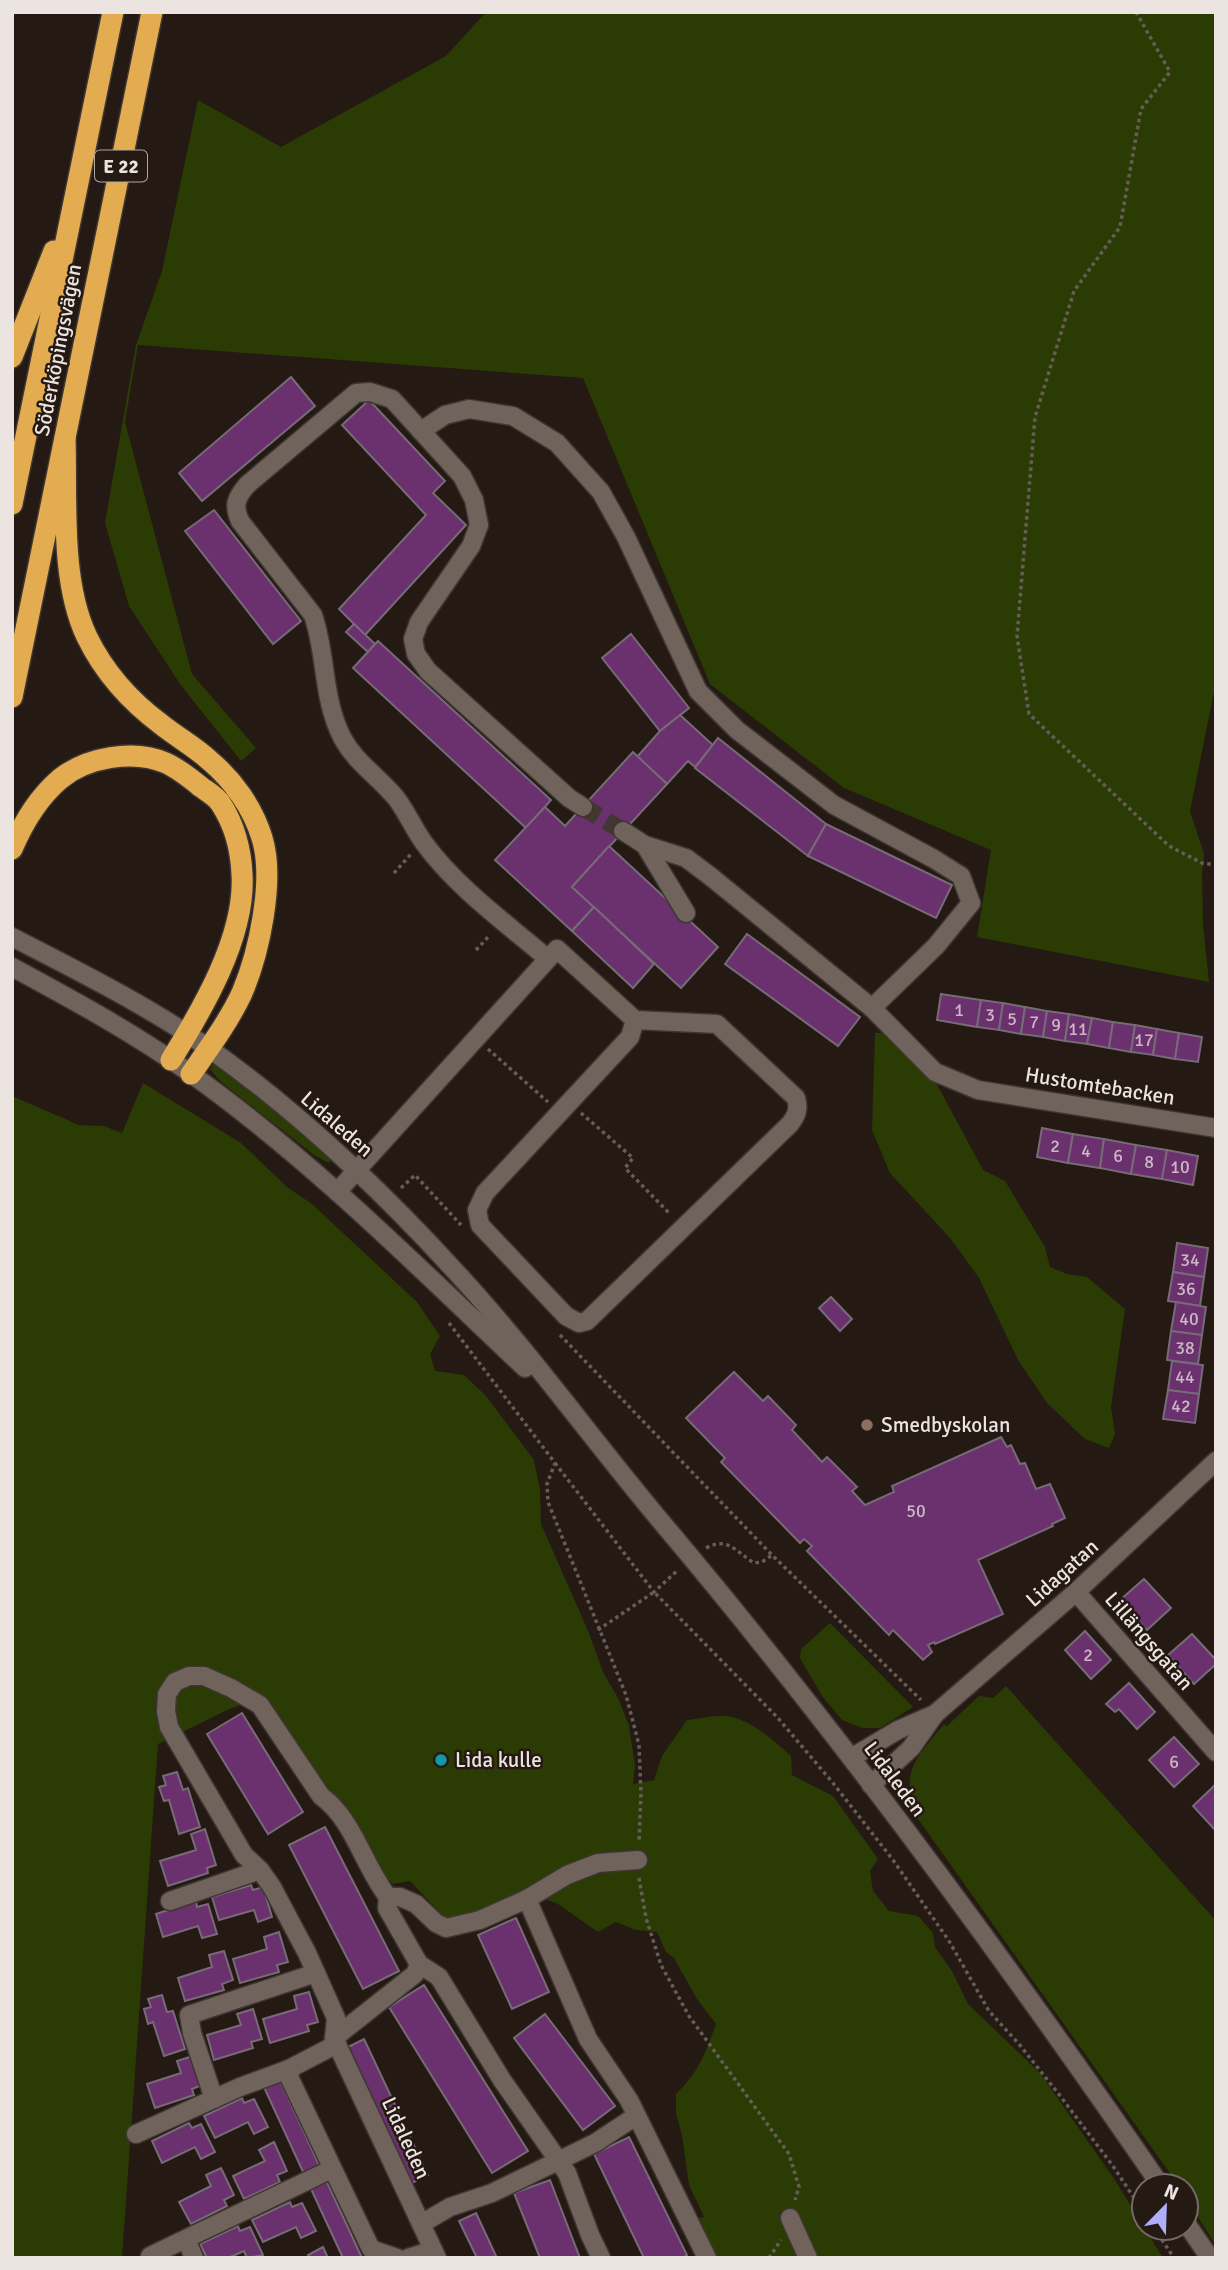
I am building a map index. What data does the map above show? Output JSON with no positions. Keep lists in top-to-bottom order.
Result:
{
  "streets": {
    "highway": ["E 22", "Söderköpingsvägen"],
    "street": [
      "Hustomtebacken",
      "Lidaleden",
      "Lidagatan",
      "Lillängsgatan"
    ]
  },
  "crossings": [
    ["Lidaleden", "Lidagatan"],
    ["Lidagatan", "Lillängsgatan"]
  ],
  "places": ["Smedbyskolan", "Lida kulle"],
  "house_numbers": [
    "1",
    "3",
    "5",
    "7",
    "9",
    "11",
    "17",
    "2",
    "4",
    "6",
    "8",
    "10",
    "34",
    "36",
    "40",
    "38",
    "44",
    "42",
    "50",
    "2",
    "6"
  ],
  "north": "top right"
}
